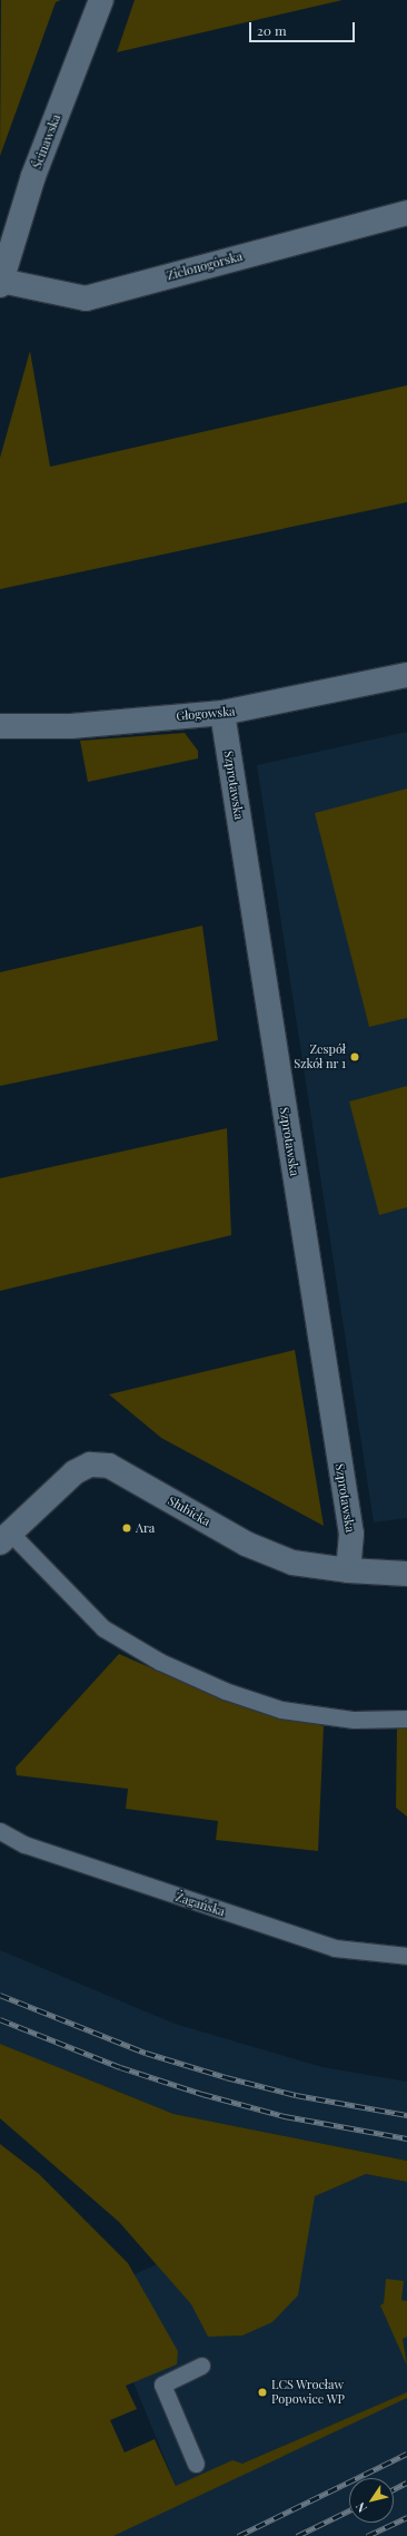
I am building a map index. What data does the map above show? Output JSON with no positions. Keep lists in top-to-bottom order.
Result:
{
  "streets": {
    "street": [
      "Ścinawska",
      "Zielonogórska",
      "Głogowska",
      "Szprotawska",
      "Słubicka"
    ],
    "lane": ["Żagańska"]
  },
  "crossings": [
    ["Ścinawska", "Zielonogórska"],
    ["Głogowska", "Szprotawska"],
    ["Szprotawska", "Słubicka"]
  ],
  "places": ["Zespół Szkół nr 1", "Ara", "LCS Wrocław Popowice WP"],
  "scale_bar": "20 m",
  "north": "bottom left"
}
